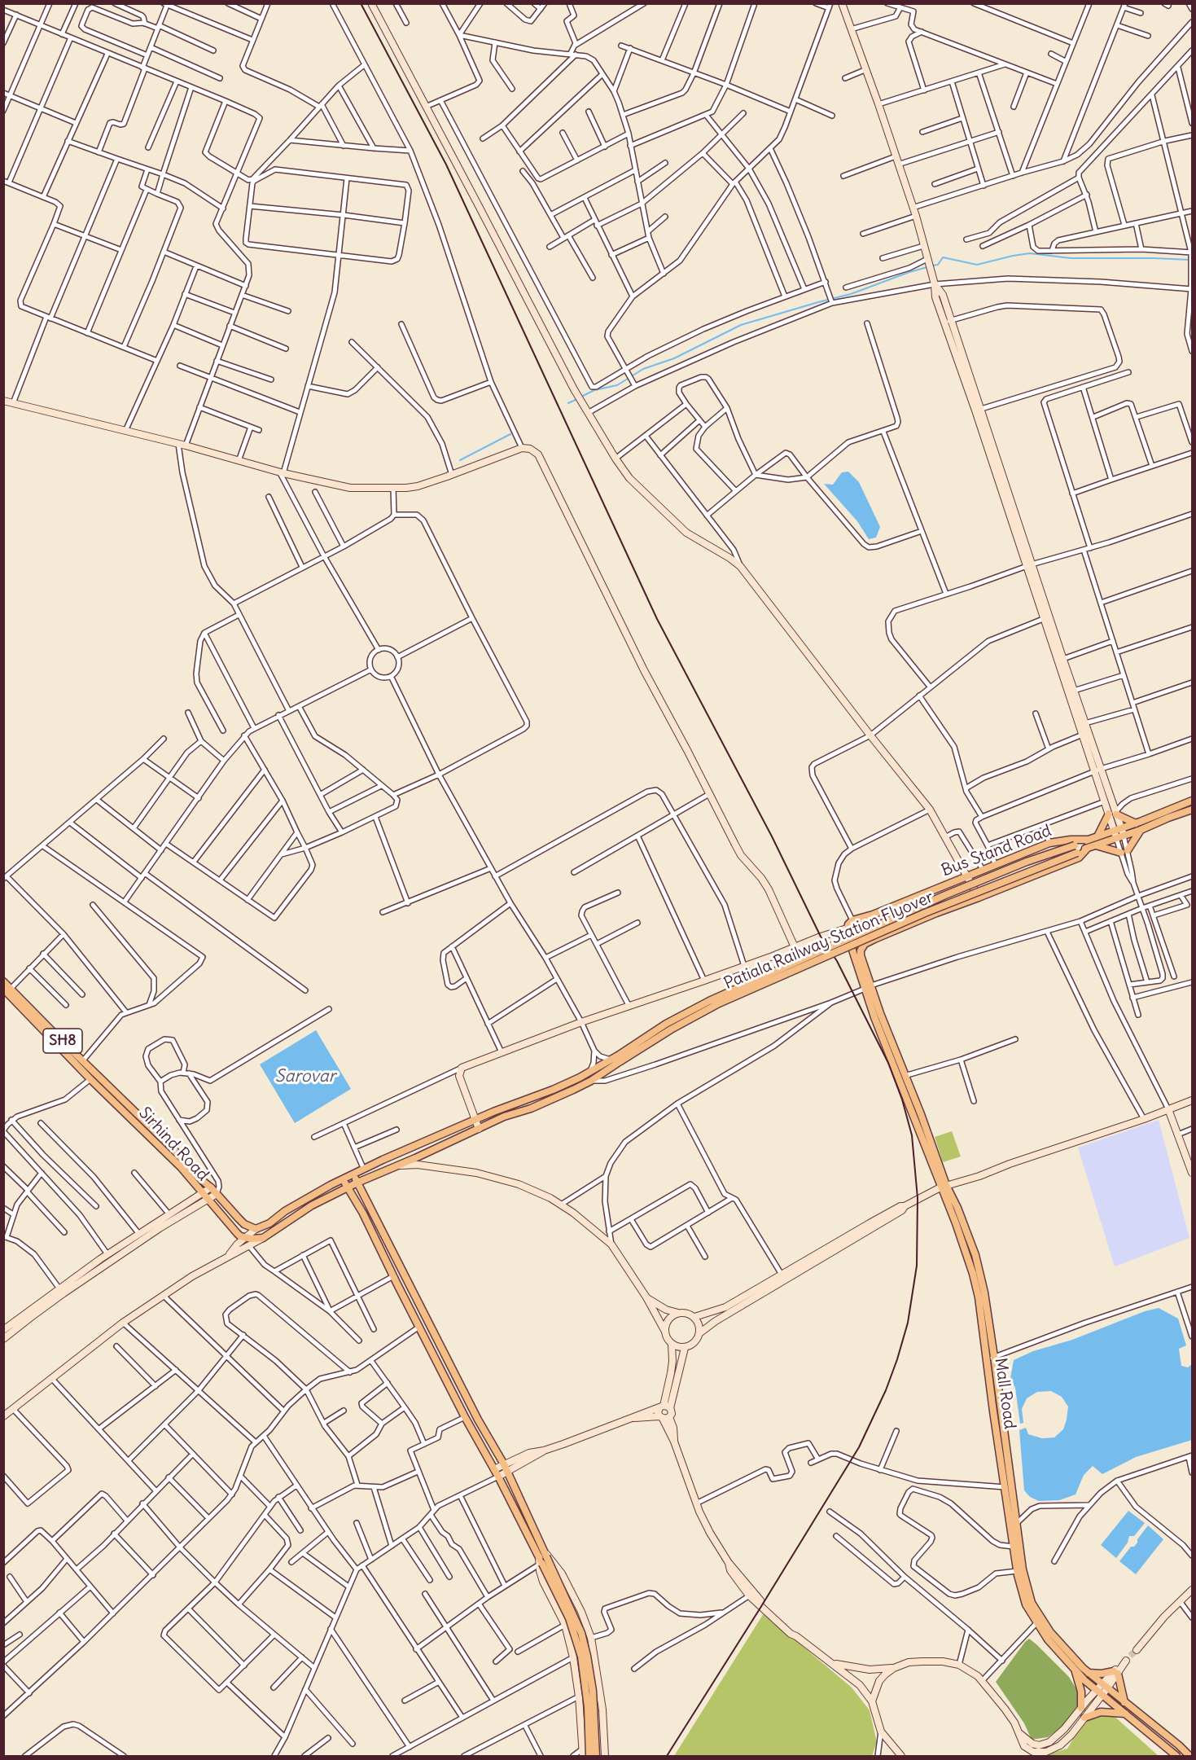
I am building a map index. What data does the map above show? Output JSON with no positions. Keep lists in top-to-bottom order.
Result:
{
  "streets": {
    "main road": [
      "Bus Stand Road",
      "Patiala Railway Station Flyover",
      "SH8",
      "Sirhind Road",
      "Mall Road"
    ]
  },
  "crossings": [
    ["Bus Stand Road", "Patiala Railway Station Flyover"],
    ["Bus Stand Road", "Mall Road"],
    ["Patiala Railway Station Flyover", "SH8"],
    ["SH8", "Sirhind Road"]
  ],
  "water": ["Sarovar"]
}
